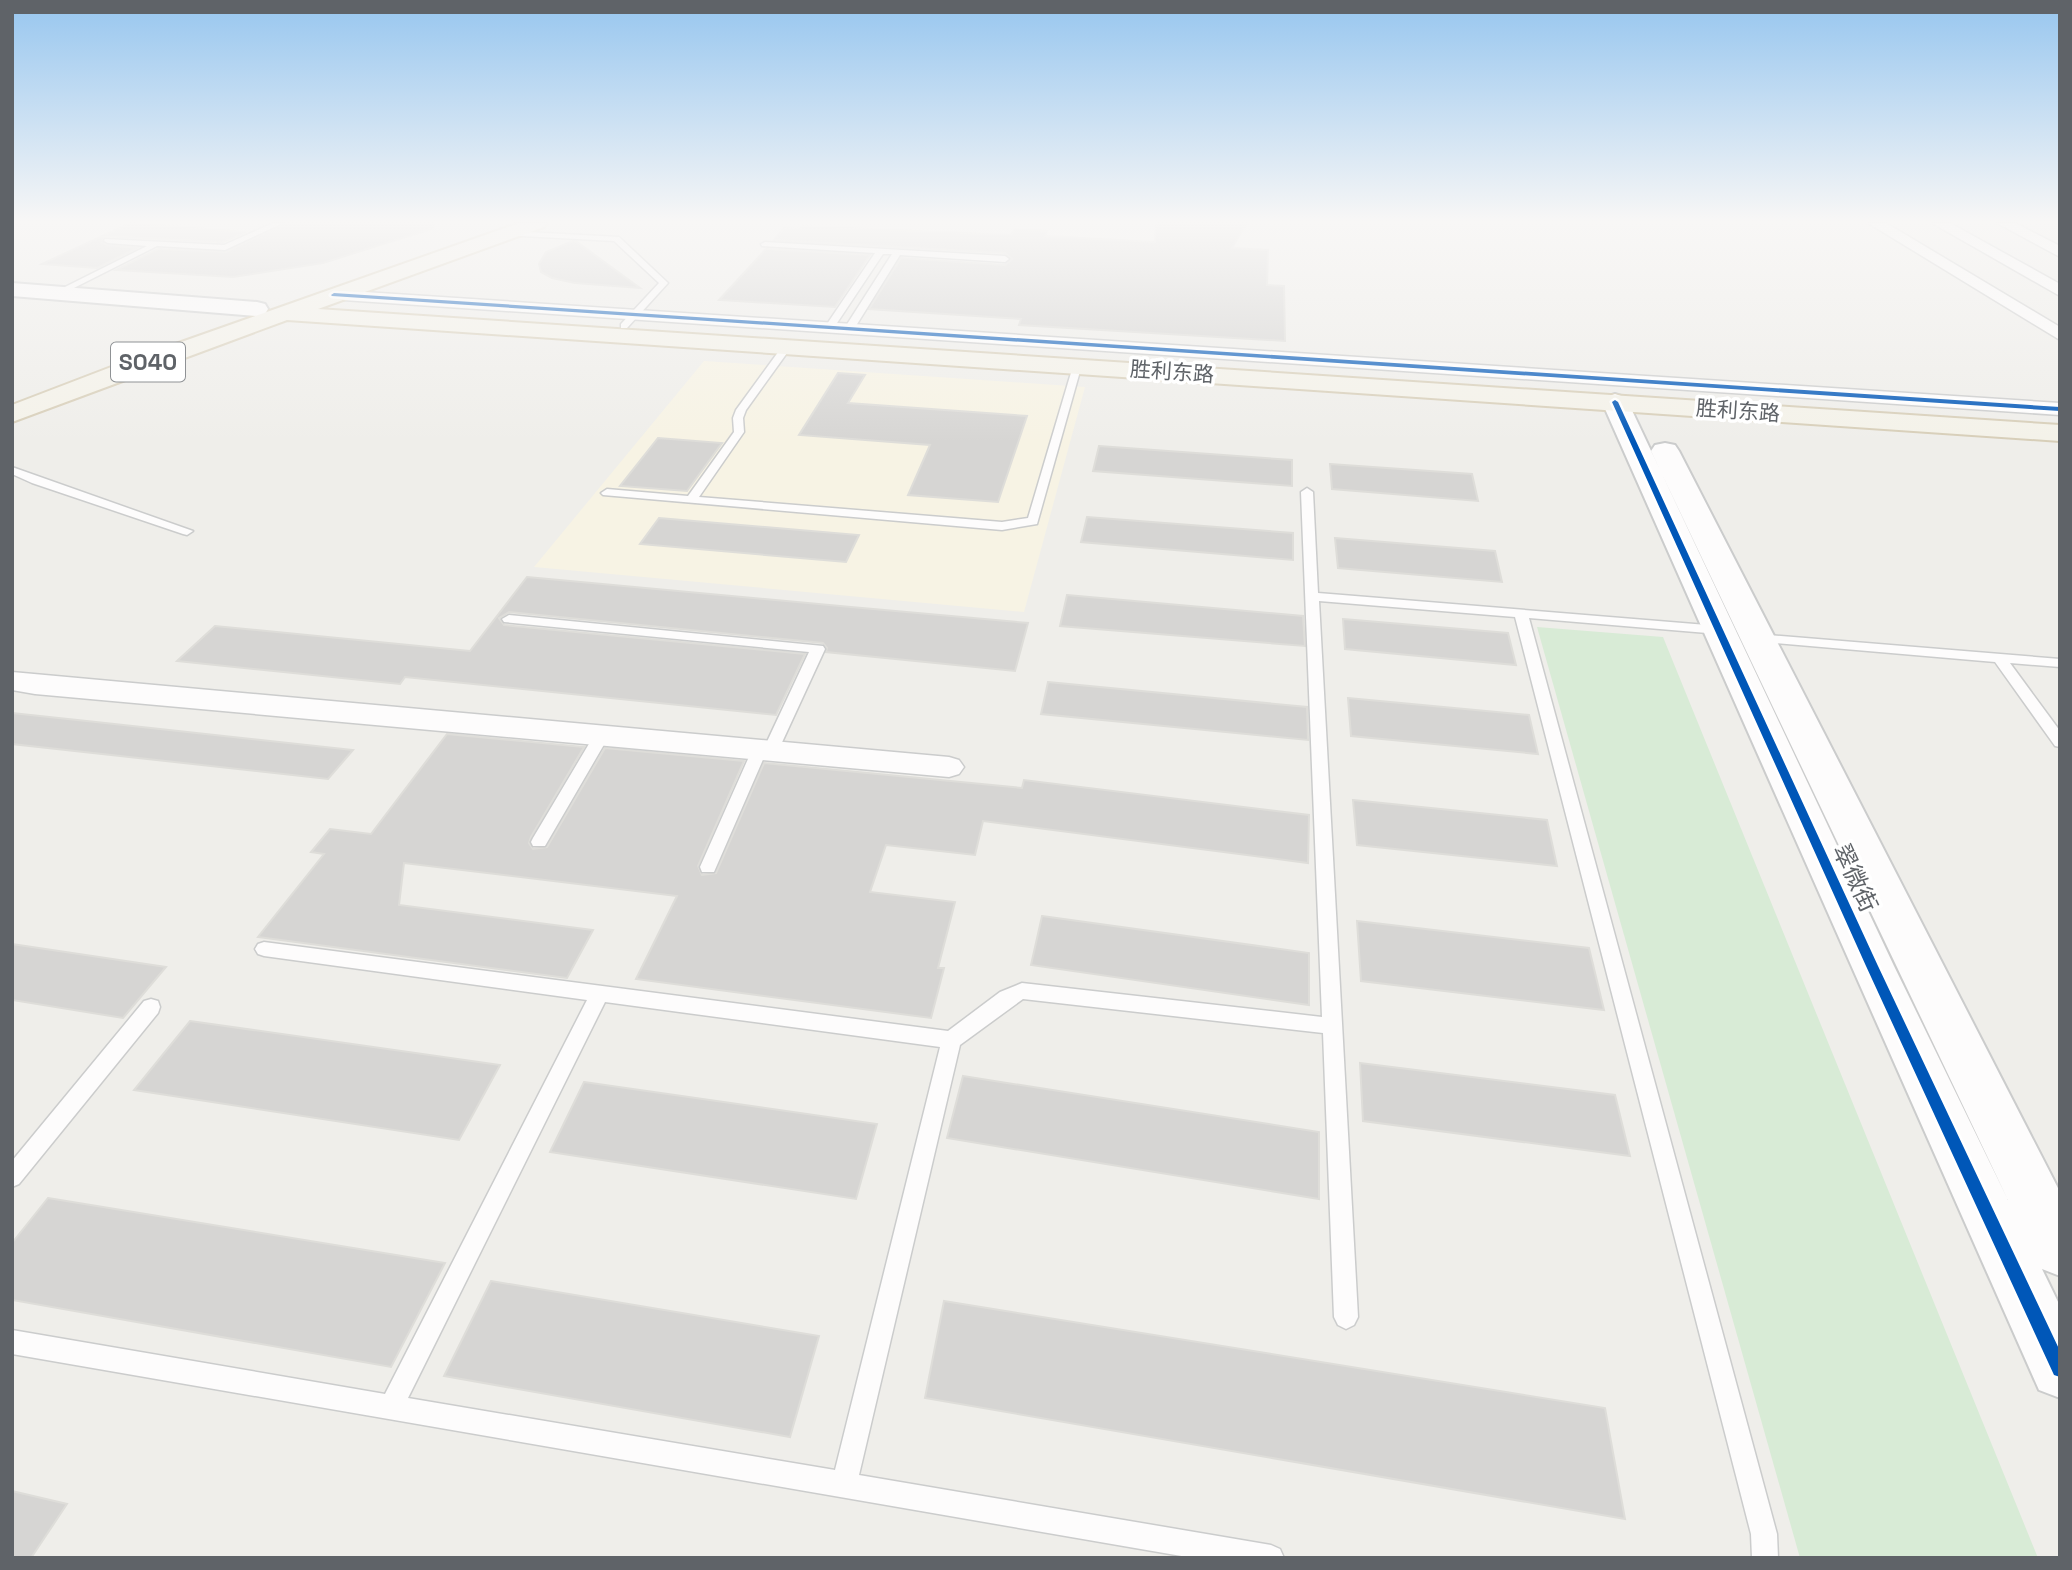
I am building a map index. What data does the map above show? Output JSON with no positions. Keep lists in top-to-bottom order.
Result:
{
  "streets": {
    "main road": ["S040", "胜利东路"],
    "street": ["翠微街"]
  },
  "crossings": [
    ["S040", "胜利东路"],
    ["胜利东路", "翠微街"]
  ]
}
